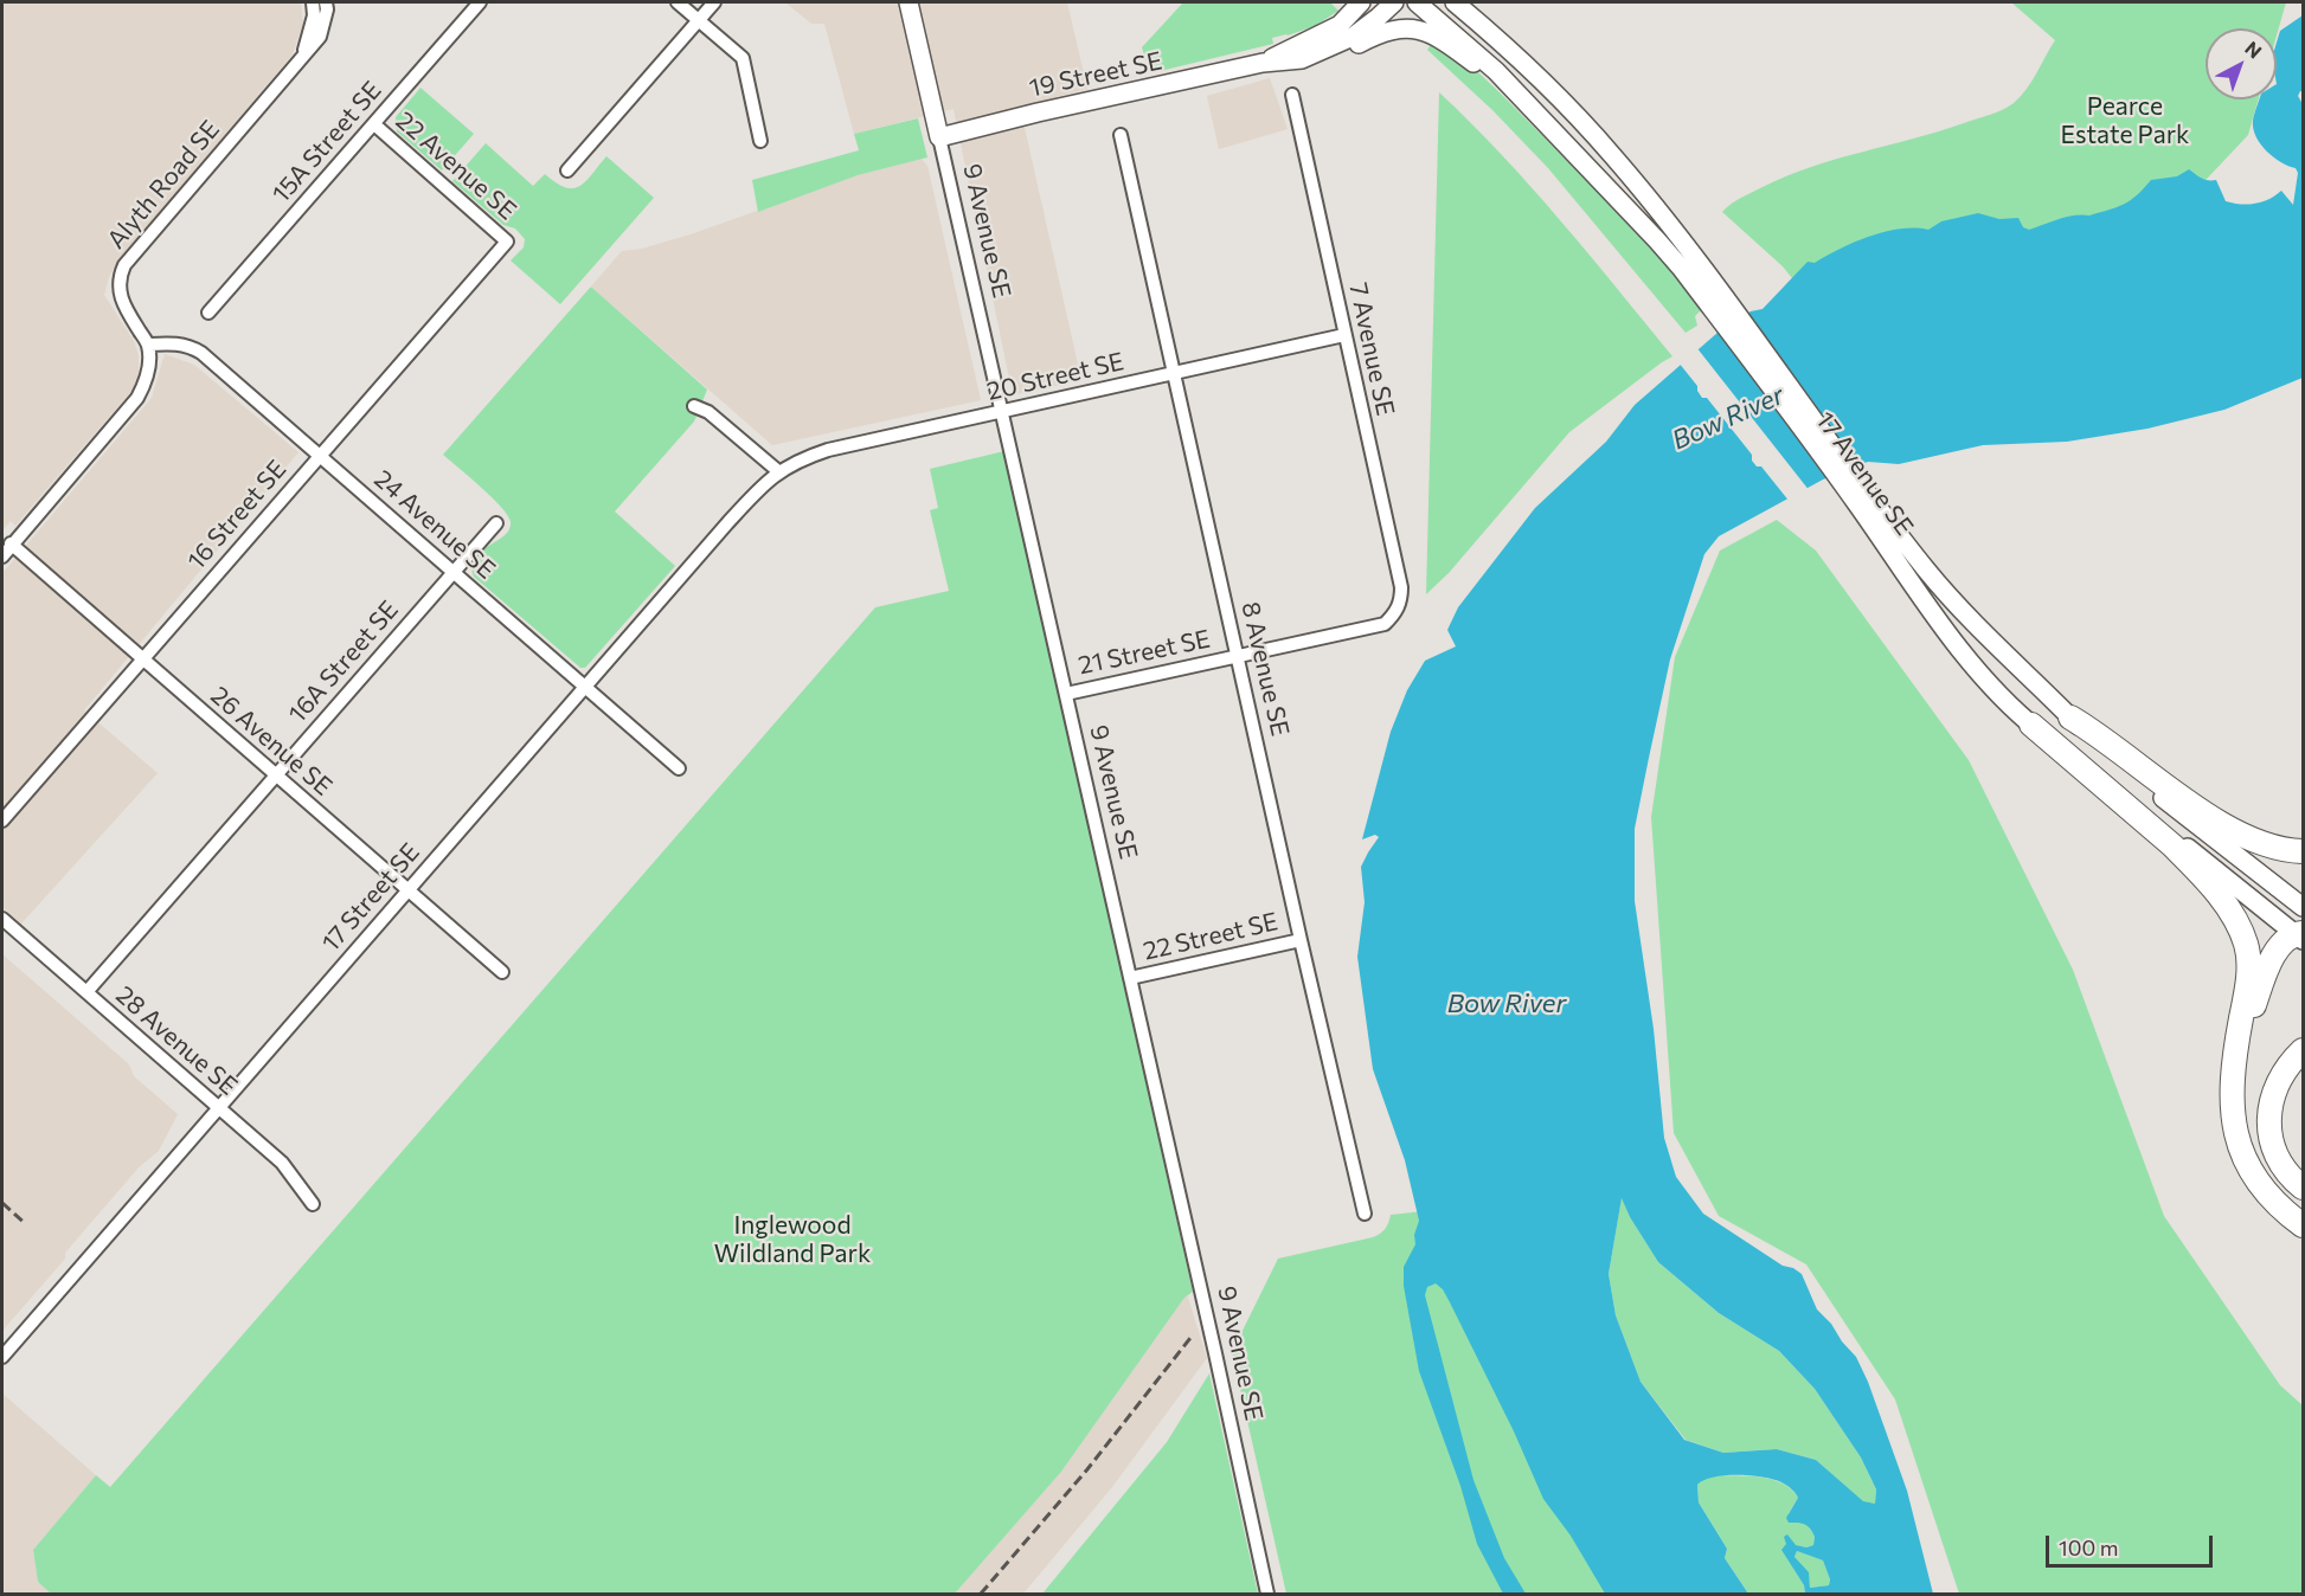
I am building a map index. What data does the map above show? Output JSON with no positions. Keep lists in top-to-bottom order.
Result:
{
  "streets": {
    "main road": ["19 Street SE", "9 Avenue SE", "17 Avenue SE"],
    "street": [
      "15A Street SE",
      "22 Avenue SE",
      "Alyth Road SE",
      "7 Avenue SE",
      "20 Street SE",
      "16 Street SE",
      "24 Avenue SE",
      "21 Street SE",
      "16A Street SE",
      "8 Avenue SE",
      "26 Avenue SE",
      "17 Street SE",
      "22 Street SE",
      "28 Avenue SE"
    ]
  },
  "crossings": [
    ["19 Street SE", "9 Avenue SE"],
    ["15A Street SE", "22 Avenue SE"],
    ["22 Avenue SE", "16 Street SE"],
    ["Alyth Road SE", "24 Avenue SE"],
    ["9 Avenue SE", "20 Street SE"],
    ["9 Avenue SE", "21 Street SE"],
    ["9 Avenue SE", "22 Street SE"],
    ["7 Avenue SE", "20 Street SE"],
    ["7 Avenue SE", "21 Street SE"],
    ["20 Street SE", "8 Avenue SE"],
    ["20 Street SE", "17 Street SE"],
    ["16 Street SE", "24 Avenue SE"],
    ["16 Street SE", "26 Avenue SE"],
    ["24 Avenue SE", "16A Street SE"],
    ["24 Avenue SE", "17 Street SE"],
    ["21 Street SE", "8 Avenue SE"],
    ["16A Street SE", "26 Avenue SE"],
    ["16A Street SE", "28 Avenue SE"],
    ["8 Avenue SE", "22 Street SE"],
    ["26 Avenue SE", "17 Street SE"],
    ["17 Street SE", "28 Avenue SE"]
  ],
  "water": ["Bow River"],
  "parks": ["Pearce Estate Park", "Inglewood Wildland Park"],
  "scale_bar": "100 m",
  "north": "top right"
}
